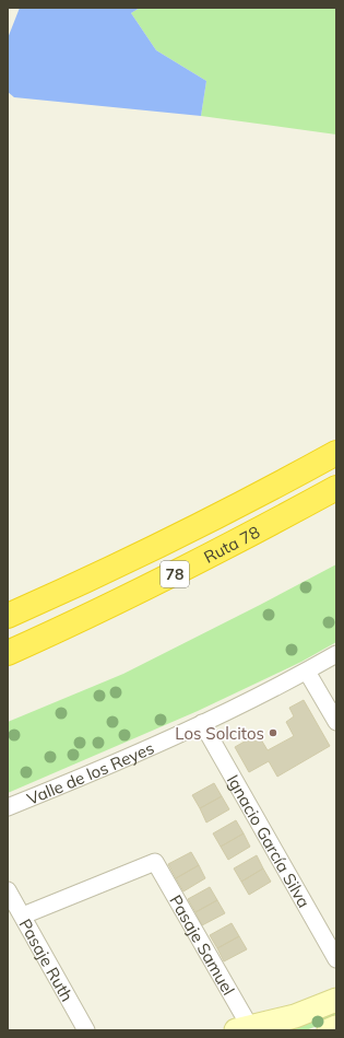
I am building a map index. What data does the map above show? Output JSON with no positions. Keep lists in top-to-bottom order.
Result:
{
  "streets": {
    "highway": ["Ruta 78", "78"],
    "street": [
      "Valle de los Reyes",
      "Ignacio García Silva",
      "Pasaje Samuel",
      "Pasaje Ruth"
    ]
  },
  "crossings": [
    ["Valle de los Reyes", "Ignacio García Silva"],
    ["Pasaje Samuel", "Pasaje Ruth"]
  ],
  "places": ["Los Solcitos"]
}
